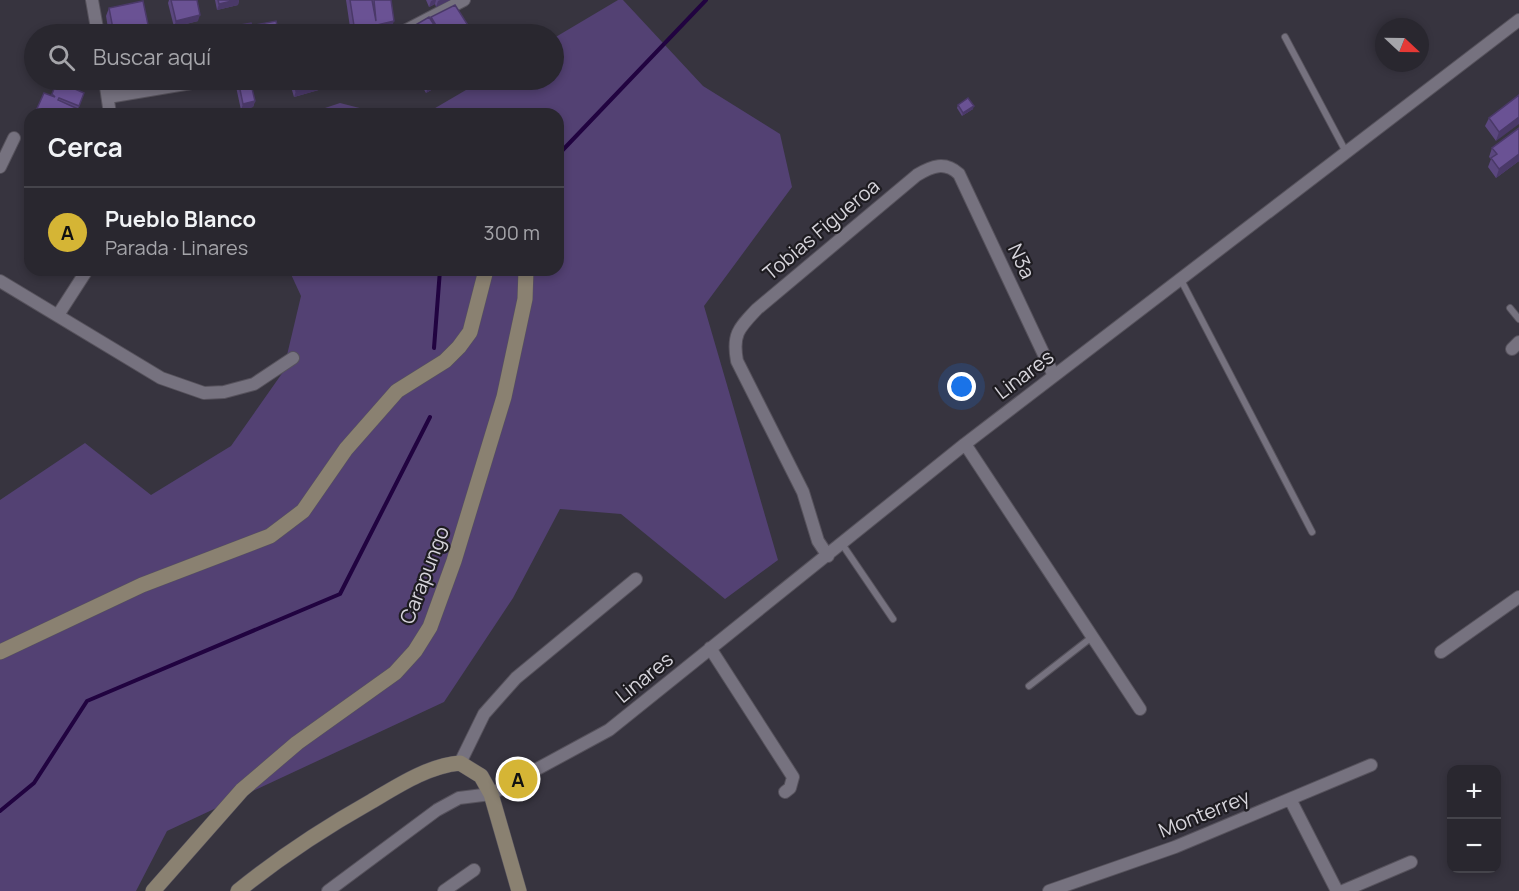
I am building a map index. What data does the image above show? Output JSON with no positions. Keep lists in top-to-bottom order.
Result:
{
  "streets": {
    "street": [
      "Tobias Figueroa",
      "N3a",
      "Linares",
      "Carapungo",
      "Monterrey"
    ]
  },
  "crossings": [
    ["Tobias Figueroa", "N3a"],
    ["Tobias Figueroa", "Linares"],
    ["N3a", "Linares"]
  ],
  "north": "right",
  "page": {
    "search": "Buscar aquí",
    "heading": "Cerca",
    "list": [
      {
        "mark": "A",
        "name": "Pueblo Blanco",
        "note": "Parada · Linares",
        "value": "300 m"
      }
    ],
    "pins": "A",
    "map_buttons": ["+", "−"]
  }
}
